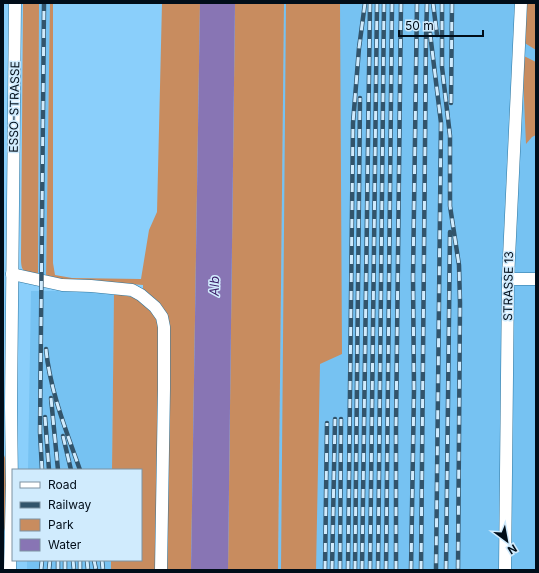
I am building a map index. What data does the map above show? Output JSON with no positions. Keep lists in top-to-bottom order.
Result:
{
  "streets": {
    "street": ["ESSO-STRASSE", "STRASSE 13"]
  },
  "water": ["Alb"],
  "legend": [
    "Road",
    "Railway",
    "Park",
    "Water"
  ],
  "scale_bar": "50 m",
  "north": "bottom right"
}
